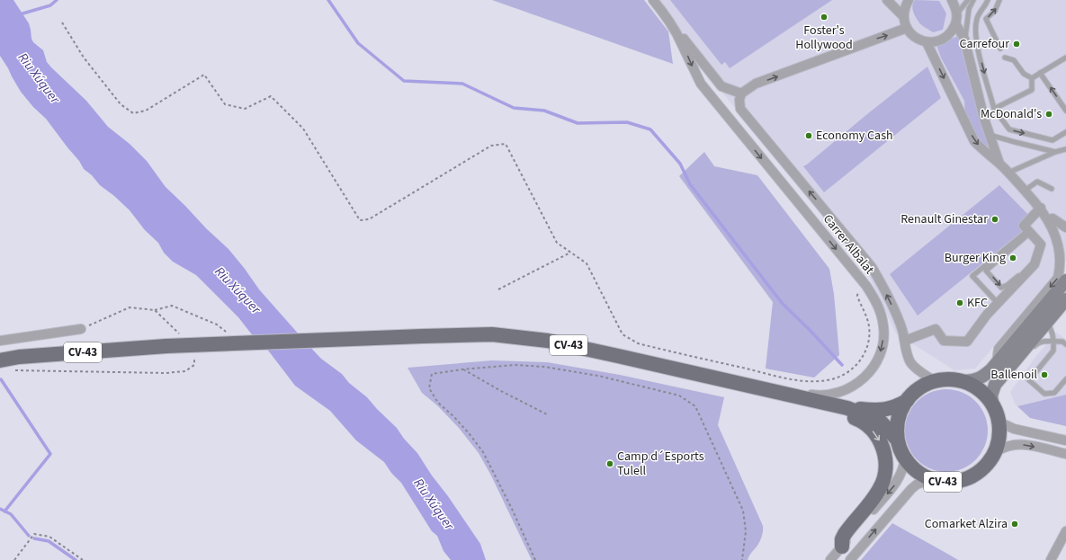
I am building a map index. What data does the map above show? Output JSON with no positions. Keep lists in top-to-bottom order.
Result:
{
  "streets": {
    "main road": ["CV-43"],
    "street": ["Carrer Albalat"]
  },
  "crossings": [
    ["Carrer Albalat", "CV-43"]
  ],
  "water": ["Riu Xúquer"],
  "places": [
    "Foster's Hollywood",
    "Carrefour",
    "McDonald's",
    "Economy Cash",
    "Renault Ginestar",
    "Burger King",
    "KFC",
    "Ballenoil",
    "Camp d´Esports Tulell",
    "Comarket Alzira"
  ]
}
